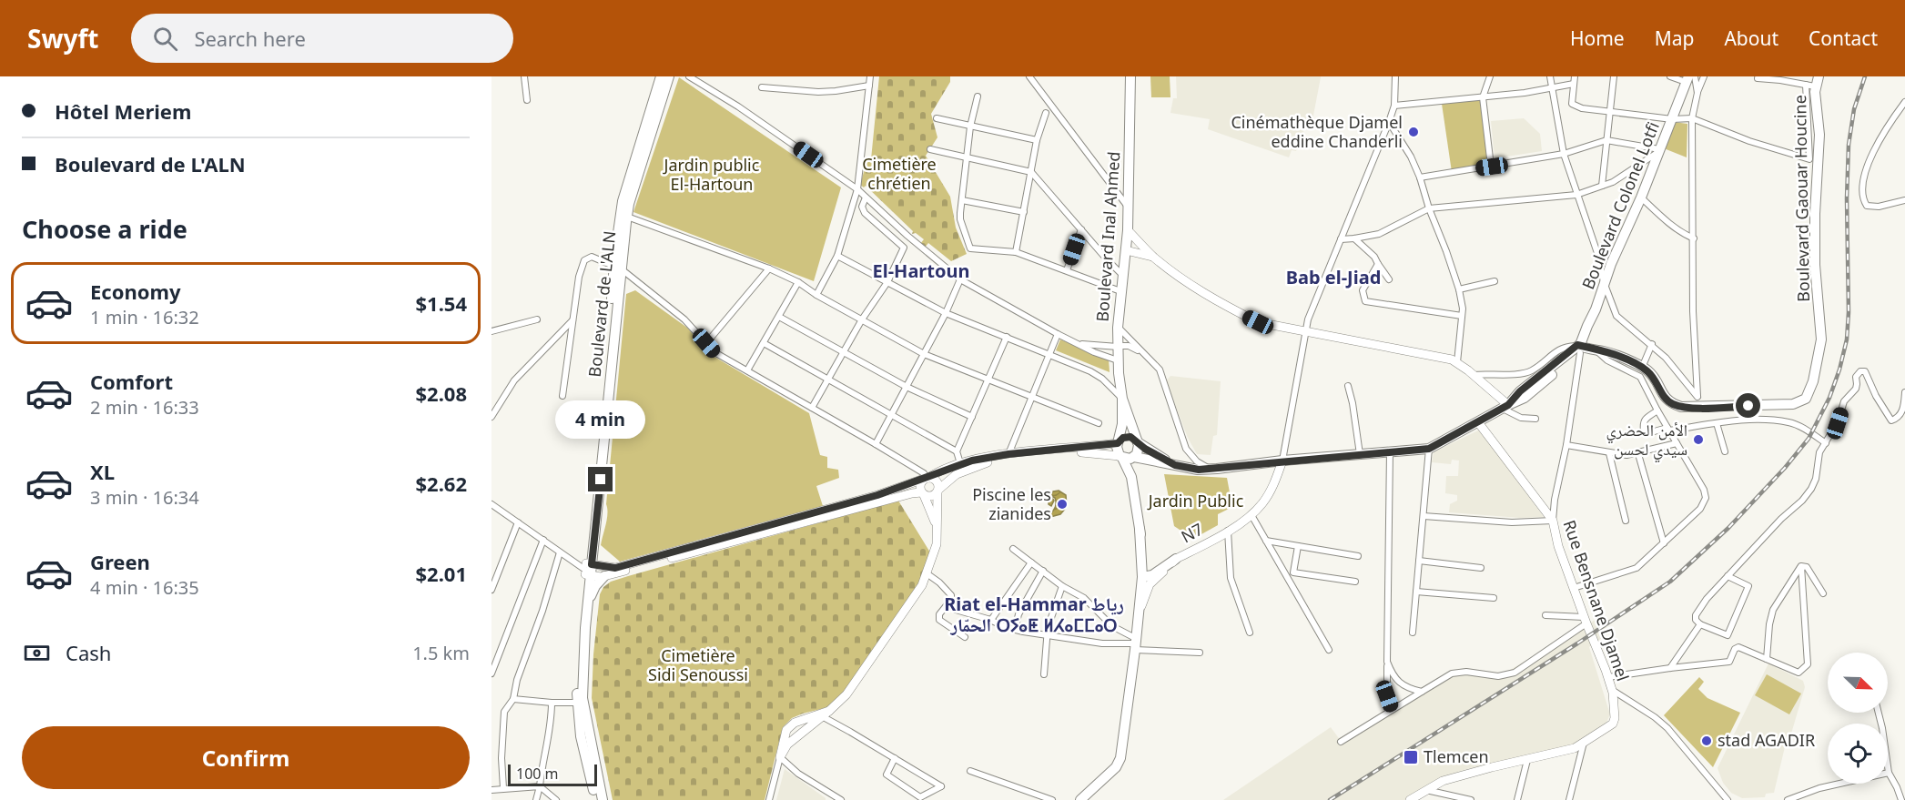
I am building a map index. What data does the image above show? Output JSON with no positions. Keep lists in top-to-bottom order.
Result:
{
  "streets": {
    "main road": [
      "Boulevard Gaouar Houcine",
      "Boulevard Colonel Lotfi",
      "Boulevard Inal Ahmed",
      "Boulevard de L'ALN",
      "N7",
      "Rue Bensnane Djamel"
    ]
  },
  "crossings": [
    ["Boulevard Gaouar Houcine", "Boulevard Colonel Lotfi"]
  ],
  "districts": ["El-Hartoun", "Bab el-Jiad", "Riat el-Hammar رياط الحمّار ⵔⵢⴰⵟ ⵍⵃⴰⵎⵎⴰⵔ"],
  "parks": [
    "Cimetière chrétien",
    "Jardin public El-Hartoun",
    "Jardin Public",
    "Cimetière Sidi Senoussi"
  ],
  "places": {
    "other": [
      "Cinémathèque Djamel eddine Chanderli",
      "الأمن الحضري سيدي لحسن",
      "Piscine les zianides",
      "stad AGADIR"
    ],
    "transit": ["Tlemcen"]
  },
  "scale_bar": "100 m",
  "north": "bottom right",
  "page": {
    "header": "Swyft",
    "search": "Search here",
    "nav": [
      "Home",
      "Map",
      "About",
      "Contact"
    ],
    "banner": ["Hôtel Meriem", "Boulevard de L'ALN"],
    "heading": "Choose a ride",
    "list": [
      {
        "name": "Economy",
        "note": "1 min · 16:32",
        "value": "$1.54"
      },
      {
        "name": "Comfort",
        "note": "2 min · 16:33",
        "value": "$2.08"
      },
      {
        "name": "XL",
        "note": "3 min · 16:34",
        "value": "$2.62"
      },
      {
        "name": "Green",
        "note": "4 min · 16:35",
        "value": "$2.01"
      }
    ],
    "bubble": "4 min",
    "pay": ["Cash", "1.5 km"],
    "buttons": "Confirm",
    "scale": "100 m"
  }
}
